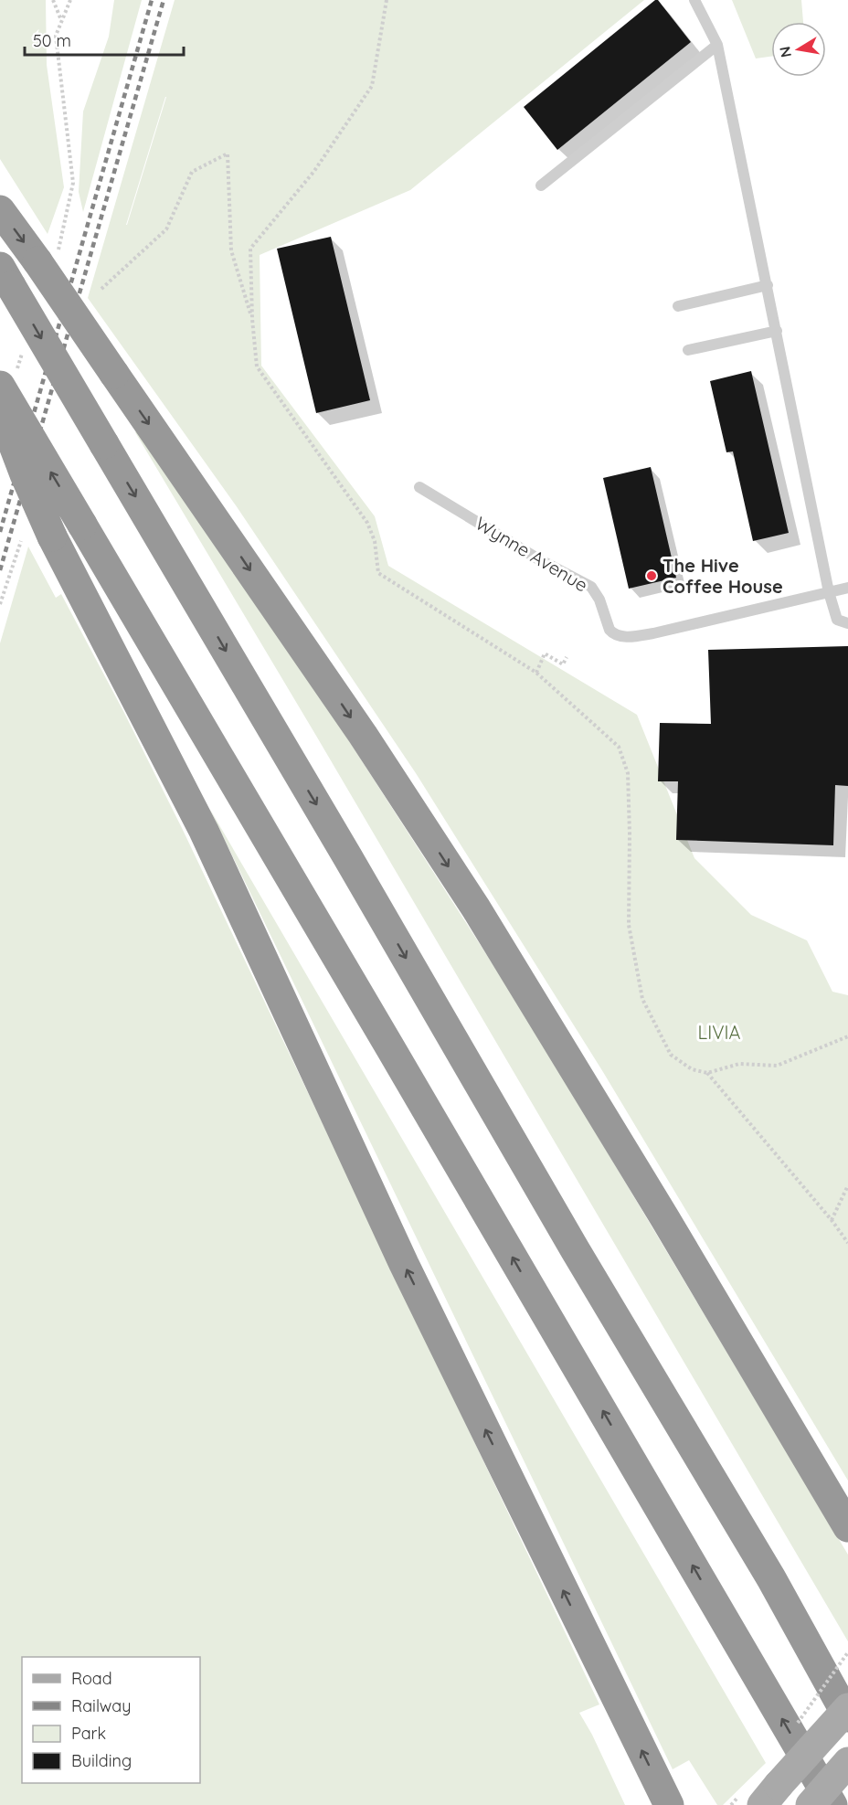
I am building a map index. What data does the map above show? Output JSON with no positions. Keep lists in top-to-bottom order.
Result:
{
  "streets": {
    "lane": ["Wynne Avenue"]
  },
  "parks": ["LIVIA"],
  "places": ["The Hive Coffee House"],
  "legend": [
    "Road",
    "Railway",
    "Park",
    "Building"
  ],
  "scale_bar": "50 m",
  "north": "left"
}
